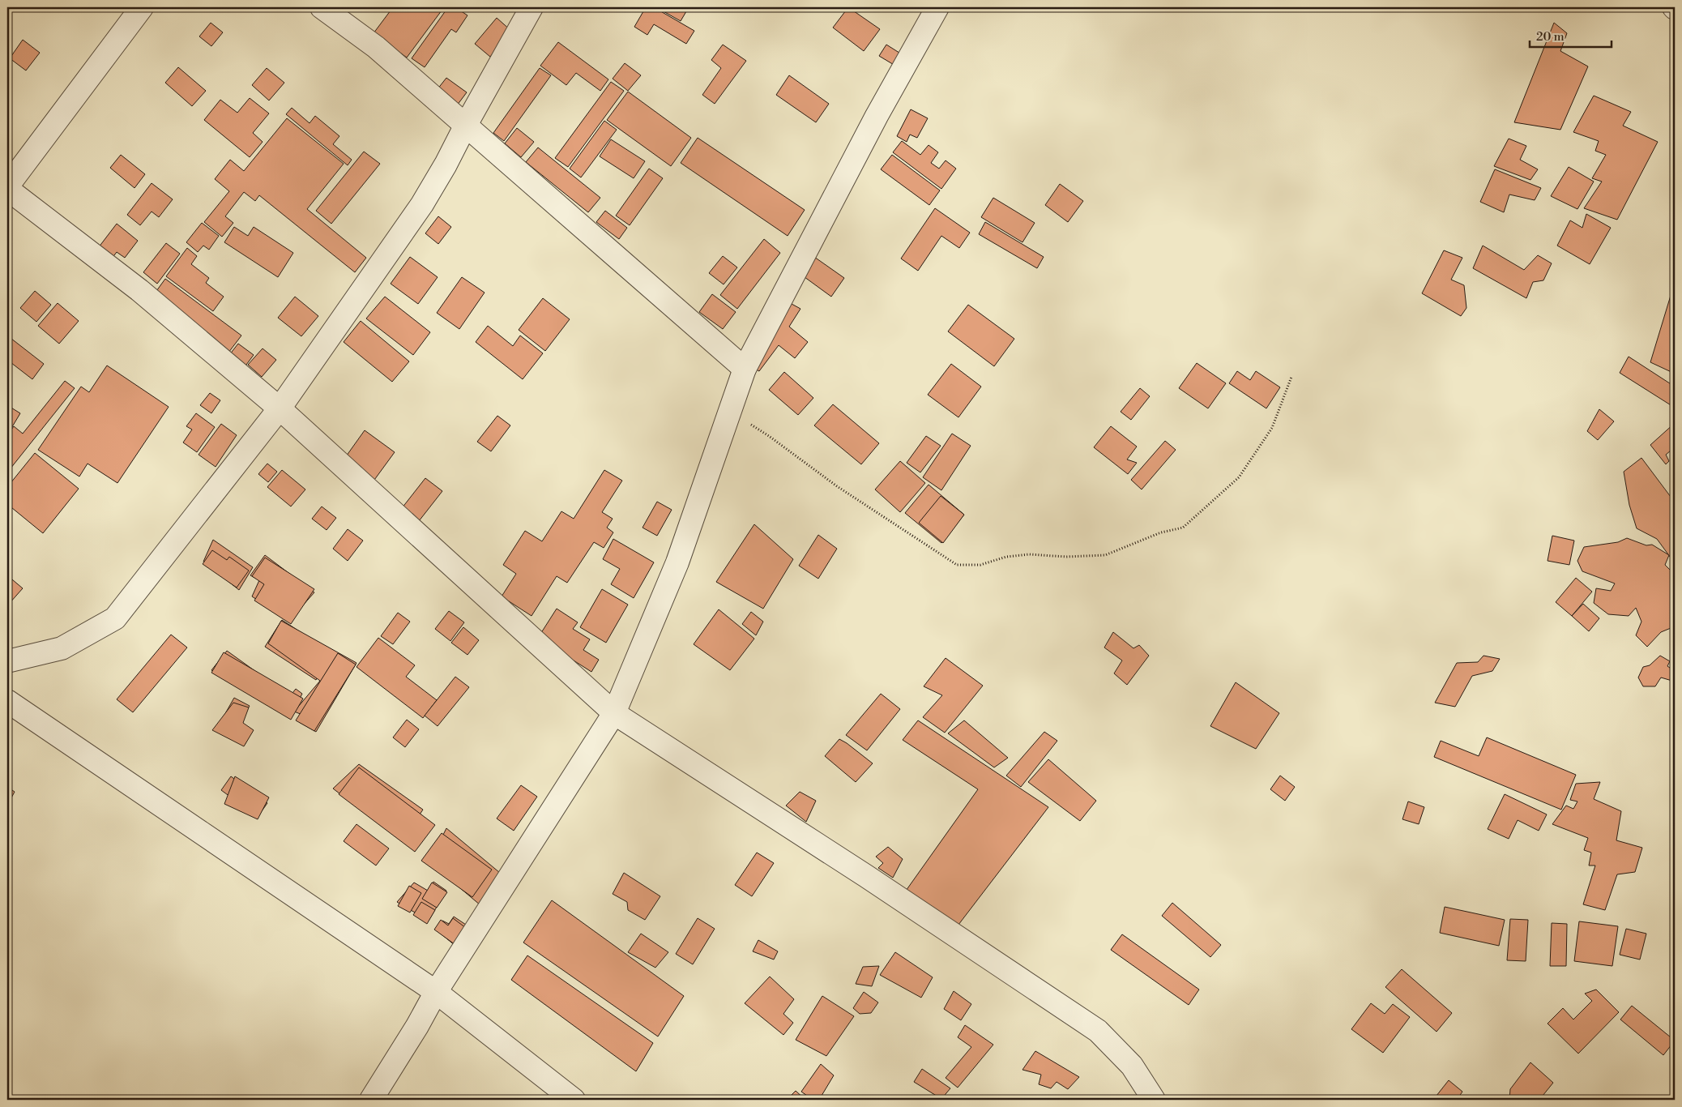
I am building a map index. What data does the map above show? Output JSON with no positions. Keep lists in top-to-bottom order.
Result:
{
  "scale_bar": "20 m"
}
